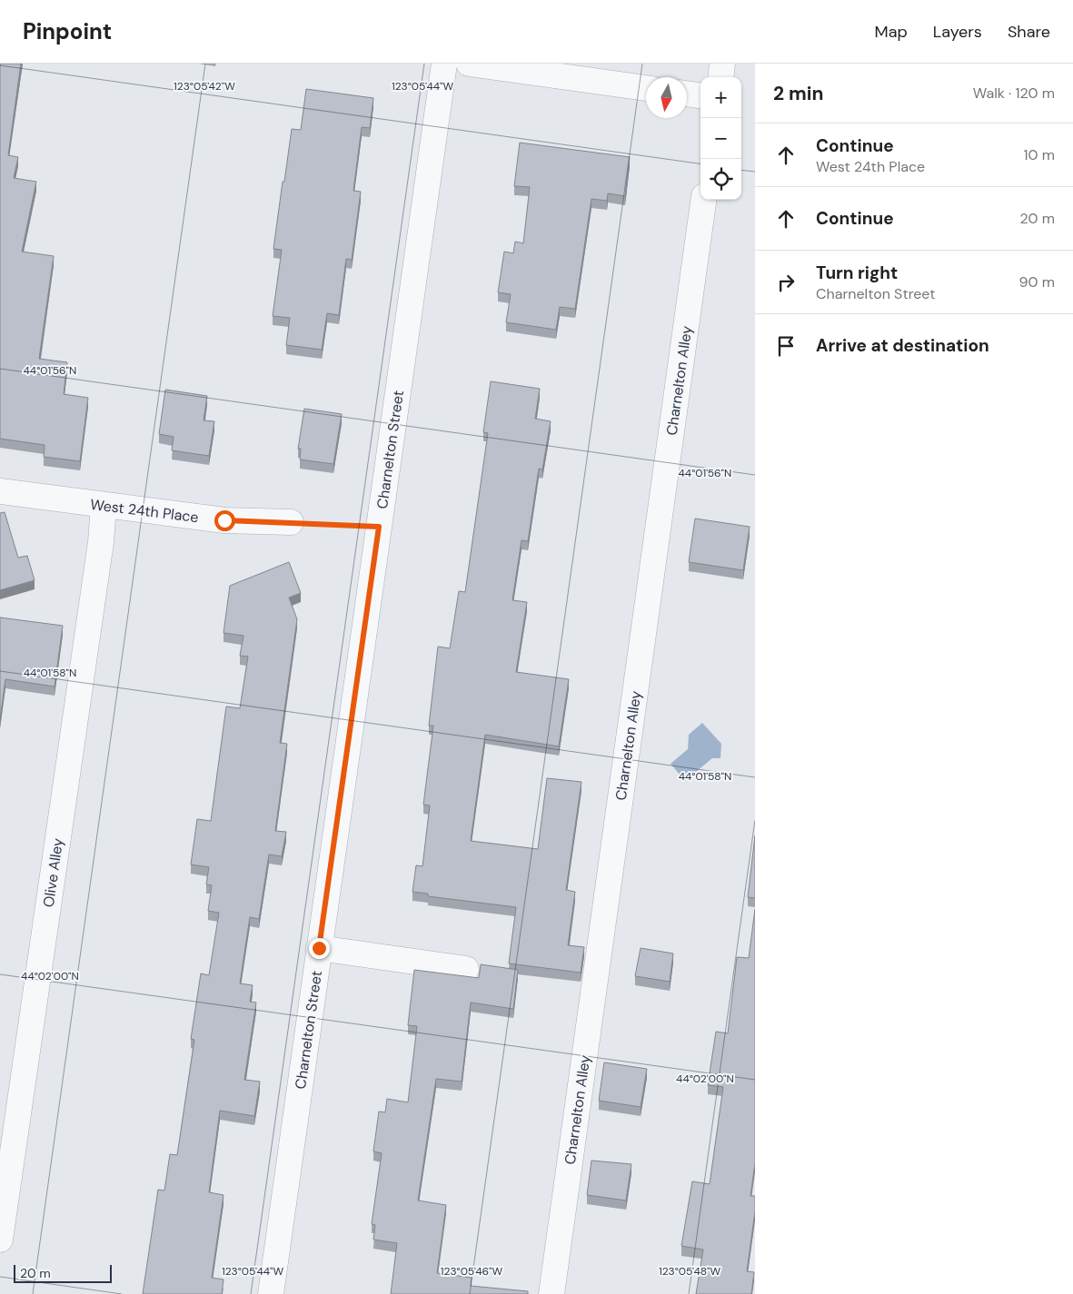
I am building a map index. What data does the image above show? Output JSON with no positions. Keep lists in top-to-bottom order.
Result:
{
  "streets": {
    "street": [
      "Charnelton Alley",
      "Charnelton Street",
      "West 24th Place",
      "Olive Alley"
    ]
  },
  "crossings": [
    ["West 24th Place", "Olive Alley"]
  ],
  "scale_bar": "20 m",
  "north": "bottom",
  "page": {
    "header": "Pinpoint",
    "nav": ["Map", "Layers", "Share"],
    "heading": ["2 min", "Walk · 120 m"],
    "map_buttons": ["+", "−"],
    "list": [
      ["Continue", "West 24th Place", "10 m"],
      ["Continue", "20 m"],
      ["Turn right", "Charnelton Street", "90 m"],
      "Arrive at destination"
    ],
    "scale": "20 m"
  },
  "coordinates": [
    "123°05'42\"W",
    "123°05'44\"W",
    "44°01'56\"N",
    "44°01'58\"N",
    "44°02'00\"N",
    "123°05'46\"W",
    "123°05'48\"W"
  ]
}
